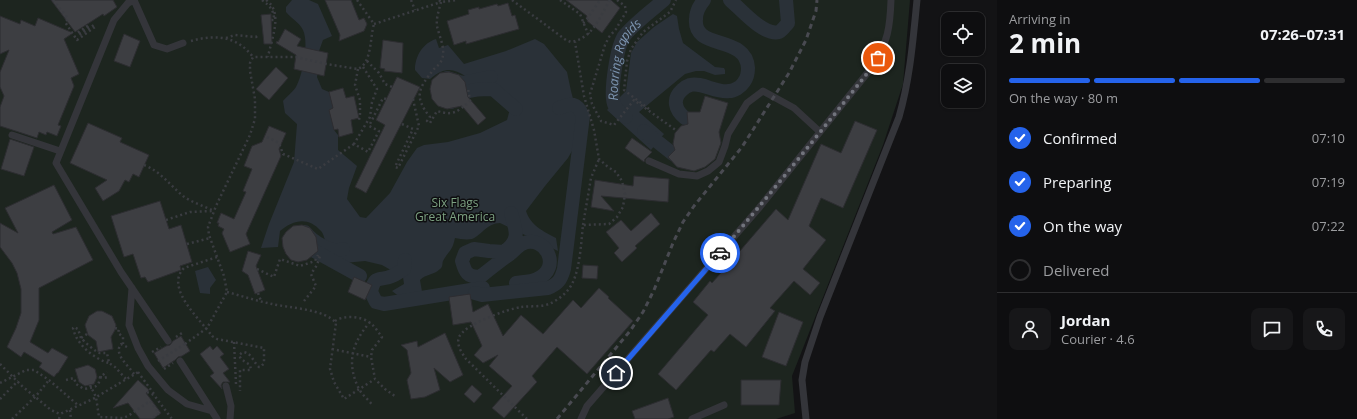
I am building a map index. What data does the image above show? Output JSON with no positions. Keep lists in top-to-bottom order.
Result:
{
  "water": ["Roaring Rapids"],
  "parks": ["Six Flags Great America"],
  "page": {
    "heading": ["2 min", "Arriving in", "07:26–07:31"],
    "panel": ["Jordan", "Courier · 4.6"],
    "bar": "On the way · 80 m",
    "list": [
      ["Confirmed", "07:10"],
      ["Preparing", "07:19"],
      ["On the way", "07:22"],
      "Delivered"
    ]
  }
}
